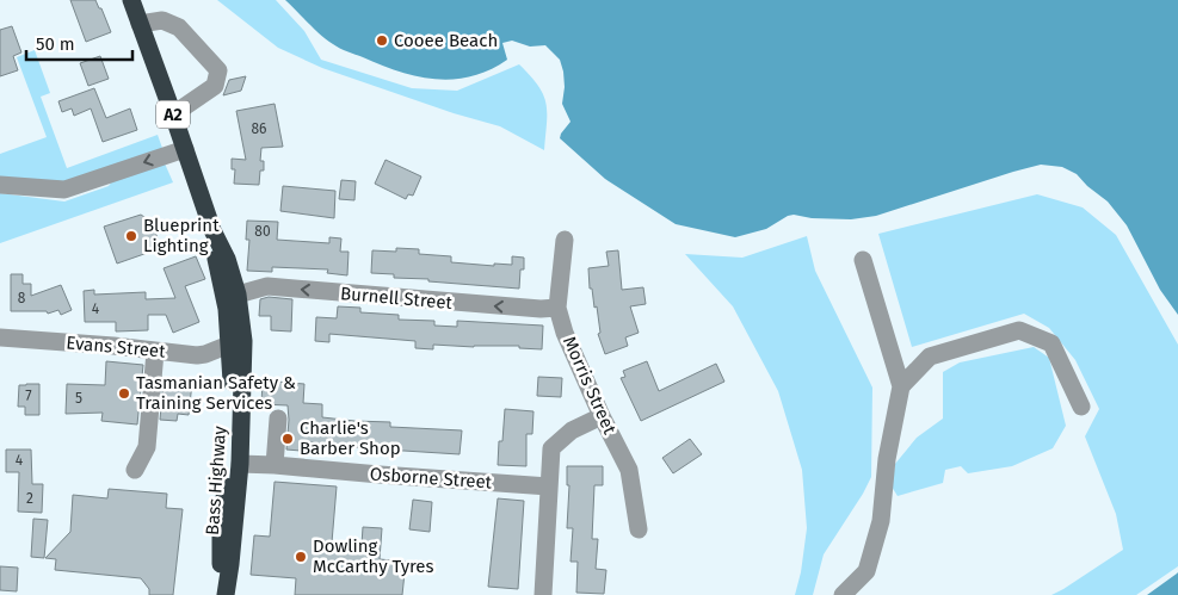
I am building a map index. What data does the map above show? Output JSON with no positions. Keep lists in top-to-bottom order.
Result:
{
  "streets": {
    "highway": ["A2", "Bass Highway"],
    "street": [
      "Burnell Street",
      "Evans Street",
      "Morris Street",
      "Osborne Street"
    ]
  },
  "crossings": [
    ["Burnell Street", "Morris Street"],
    ["Burnell Street", "Bass Highway"],
    ["Evans Street", "Bass Highway"],
    ["Osborne Street", "Bass Highway"]
  ],
  "one_way": ["Burnell Street"],
  "places": [
    "Cooee Beach",
    "Blueprint Lighting",
    "Tasmanian Safety & Training Services",
    "Charlie's Barber Shop",
    "Dowling McCarthy Tyres"
  ],
  "house_numbers": [
    "86",
    "80",
    "8",
    "4",
    "7",
    "5",
    "4",
    "2"
  ],
  "scale_bar": "50 m"
}
